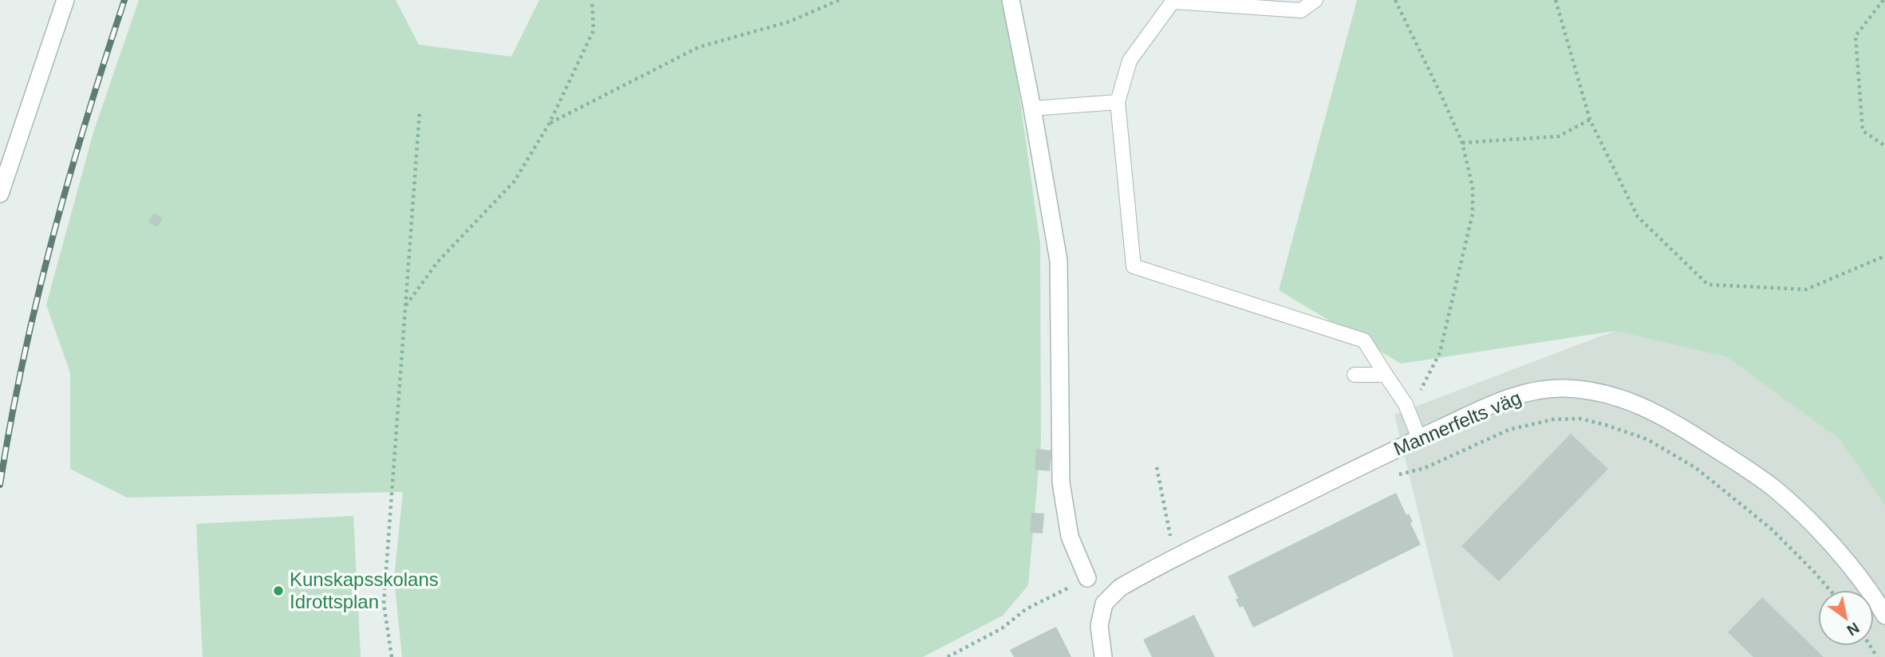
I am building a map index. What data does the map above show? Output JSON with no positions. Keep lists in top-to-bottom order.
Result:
{
  "streets": {
    "street": ["Mannerfelts väg"]
  },
  "places": ["Kunskapsskolans Idrottsplan"],
  "north": "bottom right"
}
